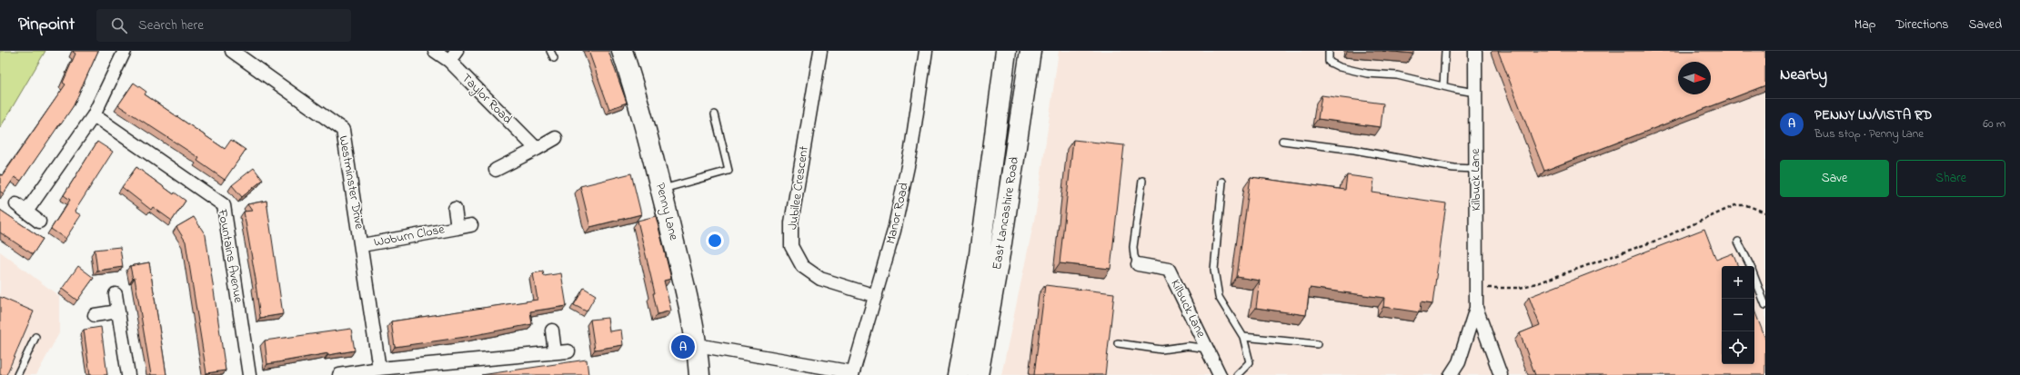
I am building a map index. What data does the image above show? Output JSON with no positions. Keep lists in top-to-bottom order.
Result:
{
  "streets": {
    "main road": ["Penny Lane", "East Lancashire Road"],
    "street": [
      "Taylor Road",
      "Kilbuck Lane",
      "Westminster Drive",
      "Jubilee Crescent",
      "Manor Road",
      "Woburn Close",
      "Fountains Avenue"
    ]
  },
  "crossings": [
    ["Westminster Drive", "Woburn Close"],
    ["Jubilee Crescent", "Manor Road"],
    ["Penny Lane", "Manor Road"]
  ],
  "north": "right",
  "page": {
    "header": "Pinpoint",
    "search": "Search here",
    "nav": ["Map", "Directions", "Saved"],
    "heading": "Nearby",
    "list": [
      {
        "mark": "A",
        "name": "PENNY LN/VISTA RD",
        "note": "Bus stop · Penny Lane",
        "value": "60 m"
      }
    ],
    "buttons": ["Save", "Share"],
    "map_buttons": ["+", "−"],
    "pins": "A"
  }
}
